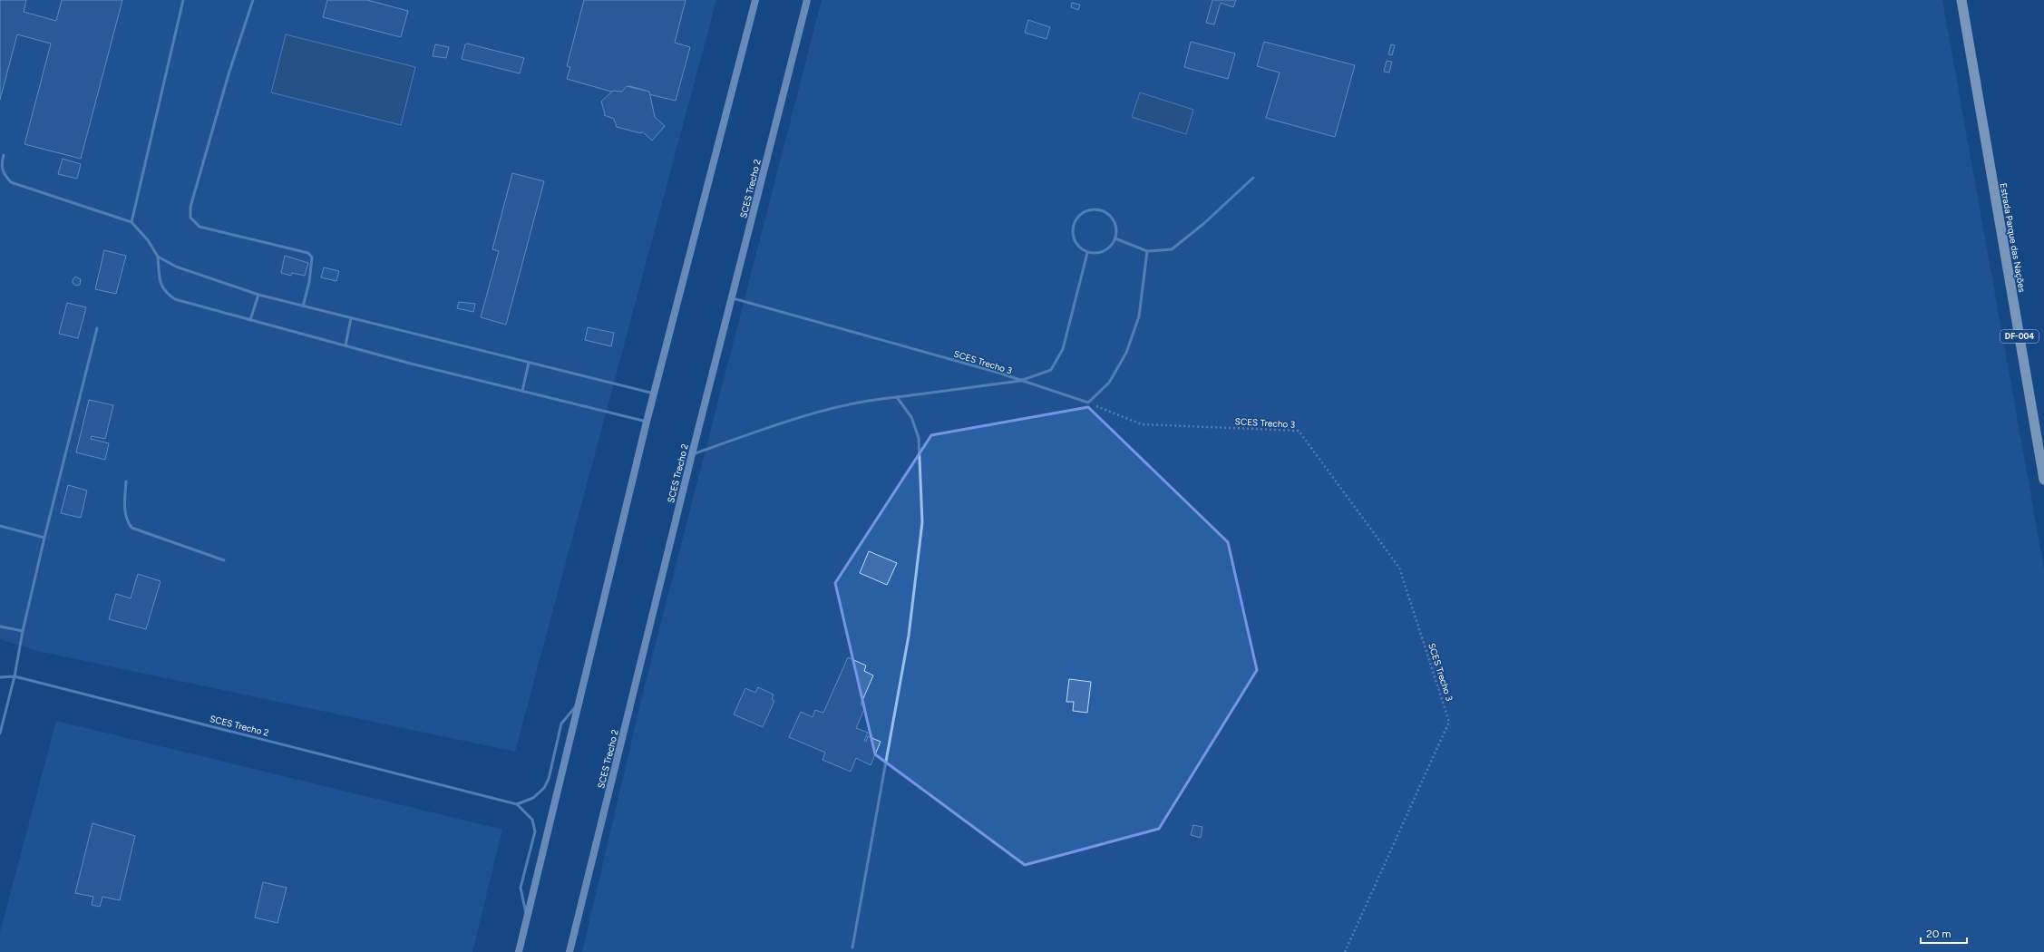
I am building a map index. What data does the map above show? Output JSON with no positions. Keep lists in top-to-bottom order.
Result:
{
  "streets": {
    "highway": ["Estrada Parque das Nações", "DF-004"],
    "main road": ["SCES Trecho 2"],
    "lane": ["SCES Trecho 3"]
  },
  "crossings": [
    ["SCES Trecho 2", "SCES Trecho 3"]
  ],
  "scale_bar": "20 m"
}
